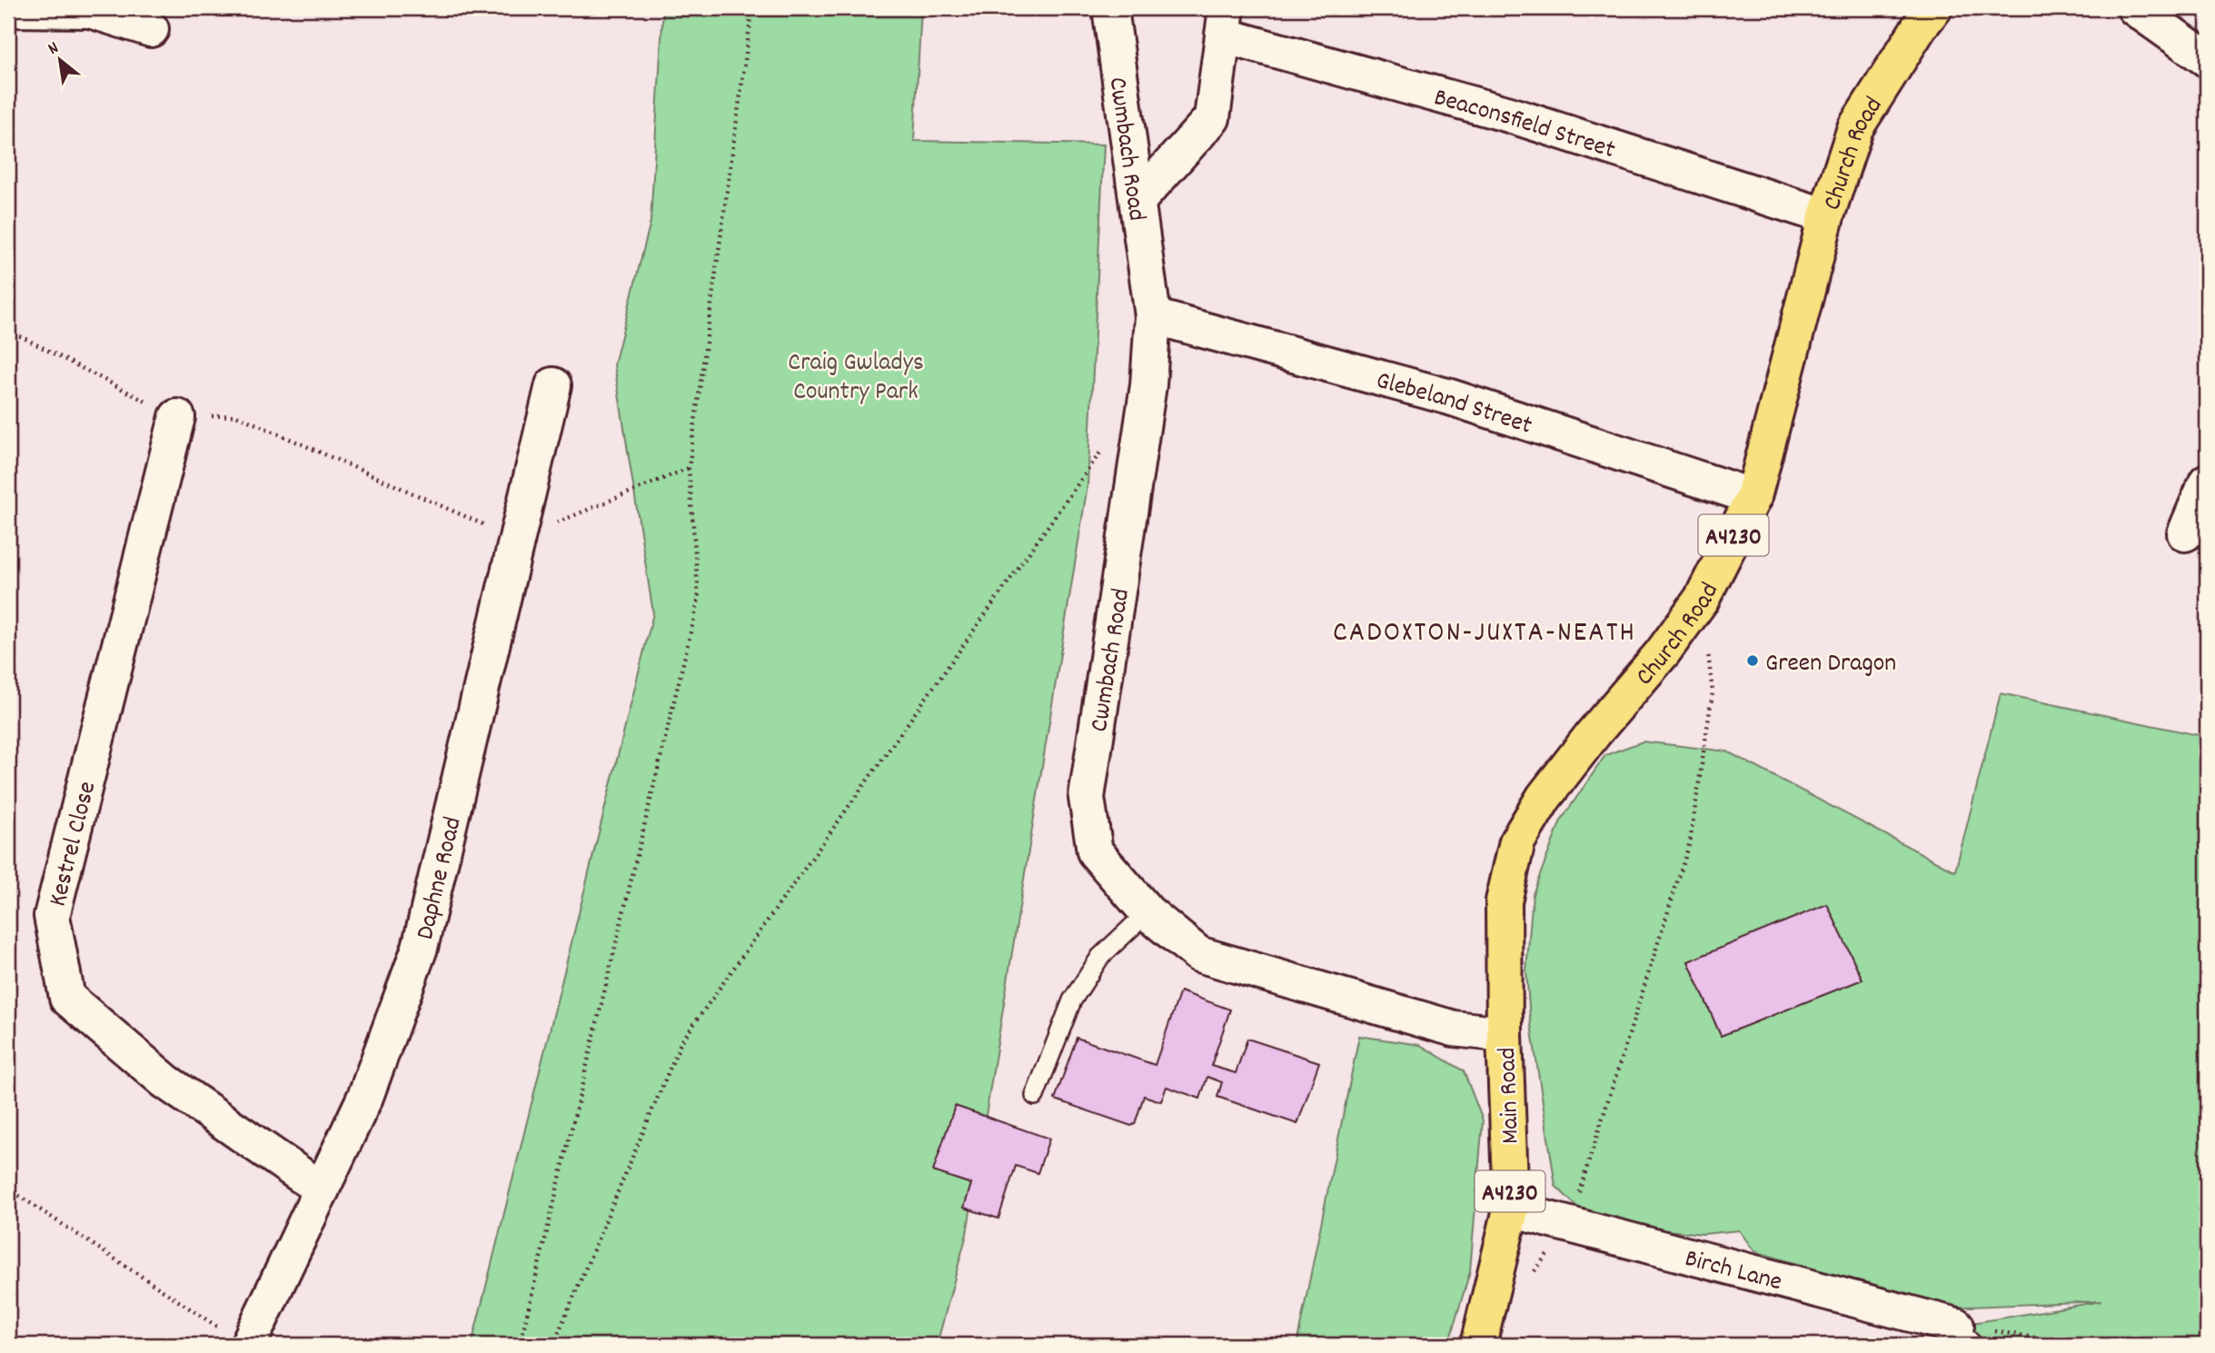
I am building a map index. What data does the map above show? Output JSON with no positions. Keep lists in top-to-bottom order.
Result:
{
  "streets": {
    "main road": ["Church Road", "A4230", "Main Road"],
    "street": [
      "Beaconsfield Street",
      "Cwmbach Road",
      "Glebeland Street",
      "Kestrel Close",
      "Daphne Road",
      "Birch Lane"
    ]
  },
  "crossings": [
    ["Beaconsfield Street", "Church Road"],
    ["Cwmbach Road", "Church Road"],
    ["Cwmbach Road", "Glebeland Street"],
    ["Cwmbach Road", "Main Road"],
    ["Church Road", "Glebeland Street"],
    ["Church Road", "Main Road"],
    ["Kestrel Close", "Daphne Road"],
    ["Main Road", "Birch Lane"]
  ],
  "districts": ["CADOXTON-JUXTA-NEATH"],
  "parks": ["Craig Gwladys Country Park"],
  "places": ["Green Dragon"],
  "north": "top left"
}
